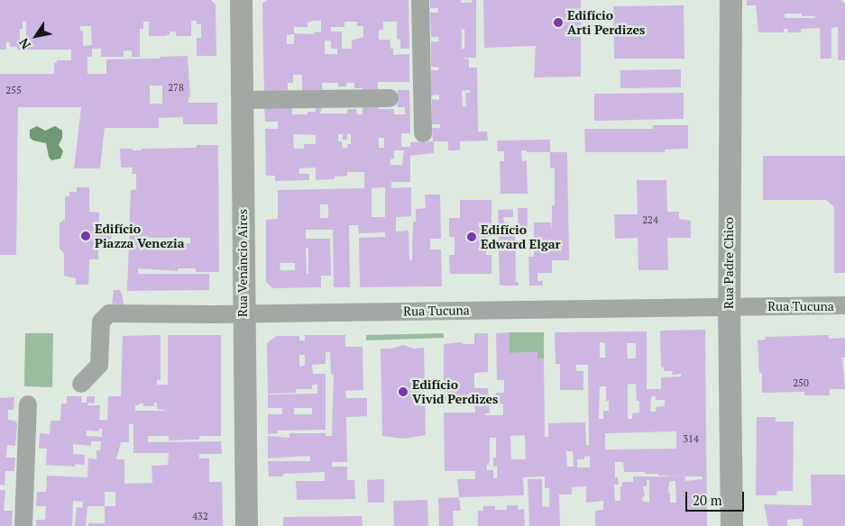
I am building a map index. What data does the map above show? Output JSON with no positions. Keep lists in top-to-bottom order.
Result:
{
  "streets": {
    "street": ["Rua Venâncio Aires", "Rua Padre Chico", "Rua Tucuna"]
  },
  "crossings": [
    ["Rua Venâncio Aires", "Rua Tucuna"],
    ["Rua Padre Chico", "Rua Tucuna"]
  ],
  "places": [
    "Edifício Arti Perdizes",
    "Edifício Piazza Venezia",
    "Edifício Edward Elgar",
    "Edifício Vivid Perdizes"
  ],
  "house_numbers": [
    "278",
    "255",
    "224",
    "250",
    "314",
    "432"
  ],
  "scale_bar": "20 m",
  "north": "bottom left"
}
